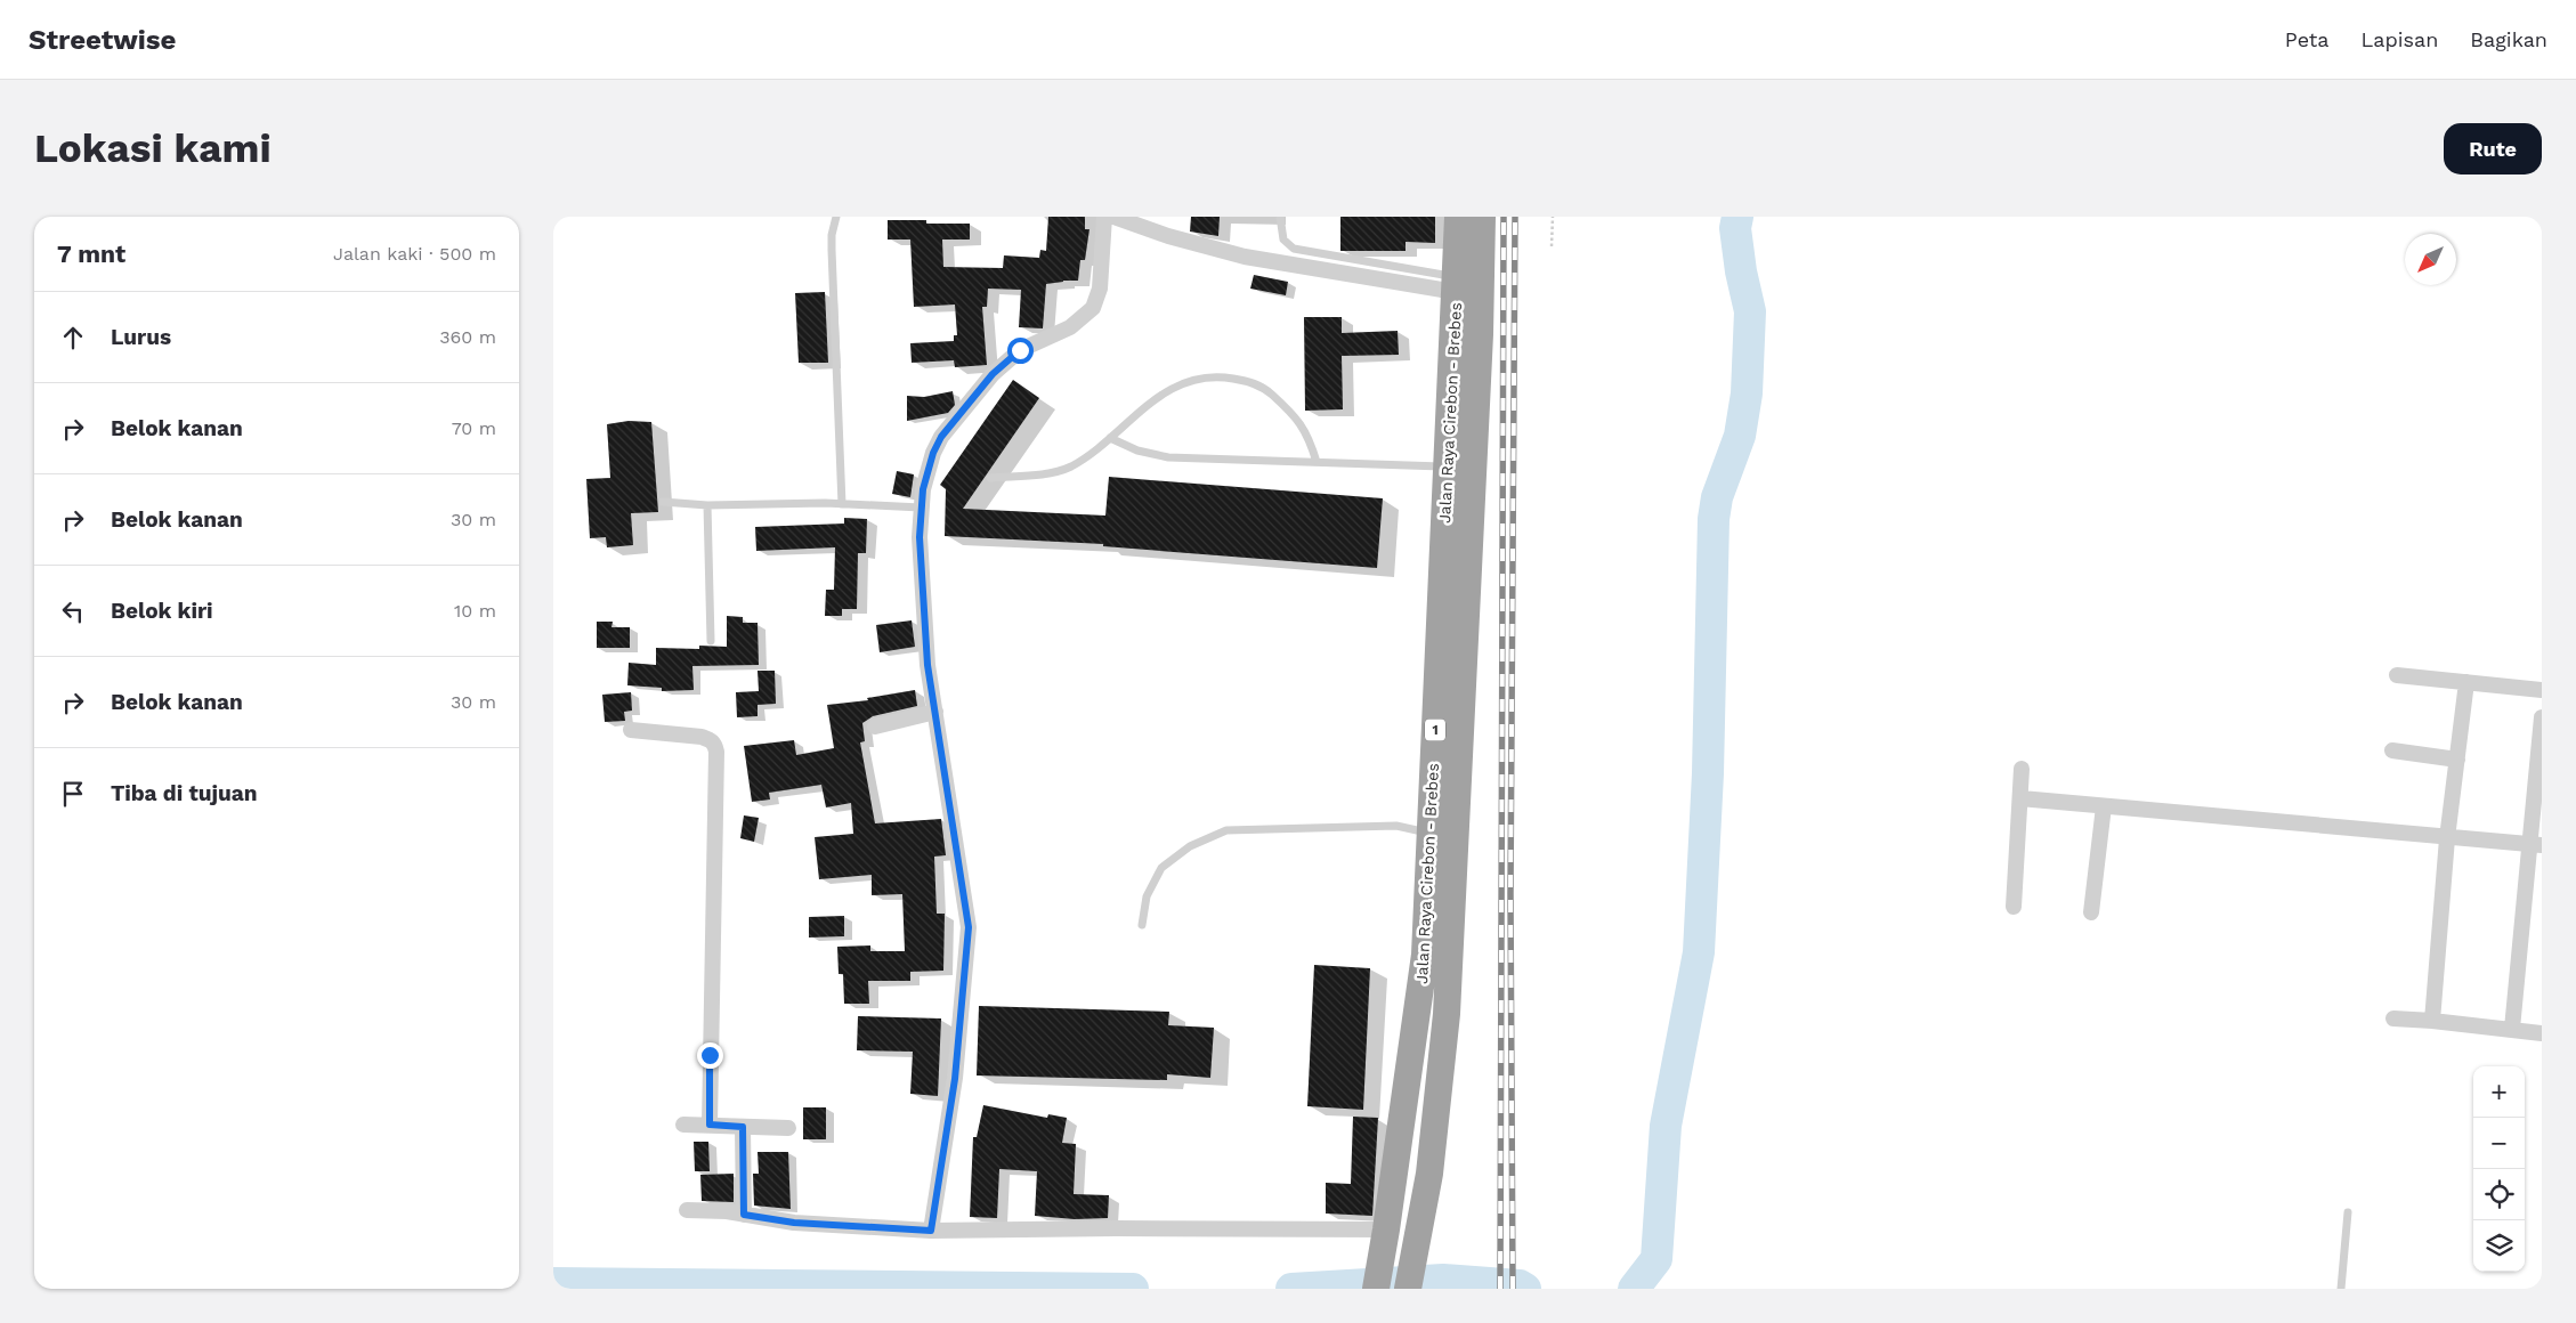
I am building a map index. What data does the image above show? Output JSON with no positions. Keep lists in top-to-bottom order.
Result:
{
  "streets": {
    "highway": ["Jalan Raya Cirebon - Brebes", "1"]
  },
  "north": "bottom left",
  "page": {
    "header": "Streetwise",
    "nav": ["Peta", "Lapisan", "Bagikan"],
    "buttons": "Rute",
    "title": "Lokasi kami",
    "heading": ["7 mnt", "Jalan kaki · 500 m"],
    "list": [
      ["Lurus", "360 m"],
      ["Belok kanan", "70 m"],
      ["Belok kanan", "30 m"],
      ["Belok kiri", "10 m"],
      ["Belok kanan", "30 m"],
      "Tiba di tujuan"
    ],
    "map_buttons": ["+", "−"]
  }
}
